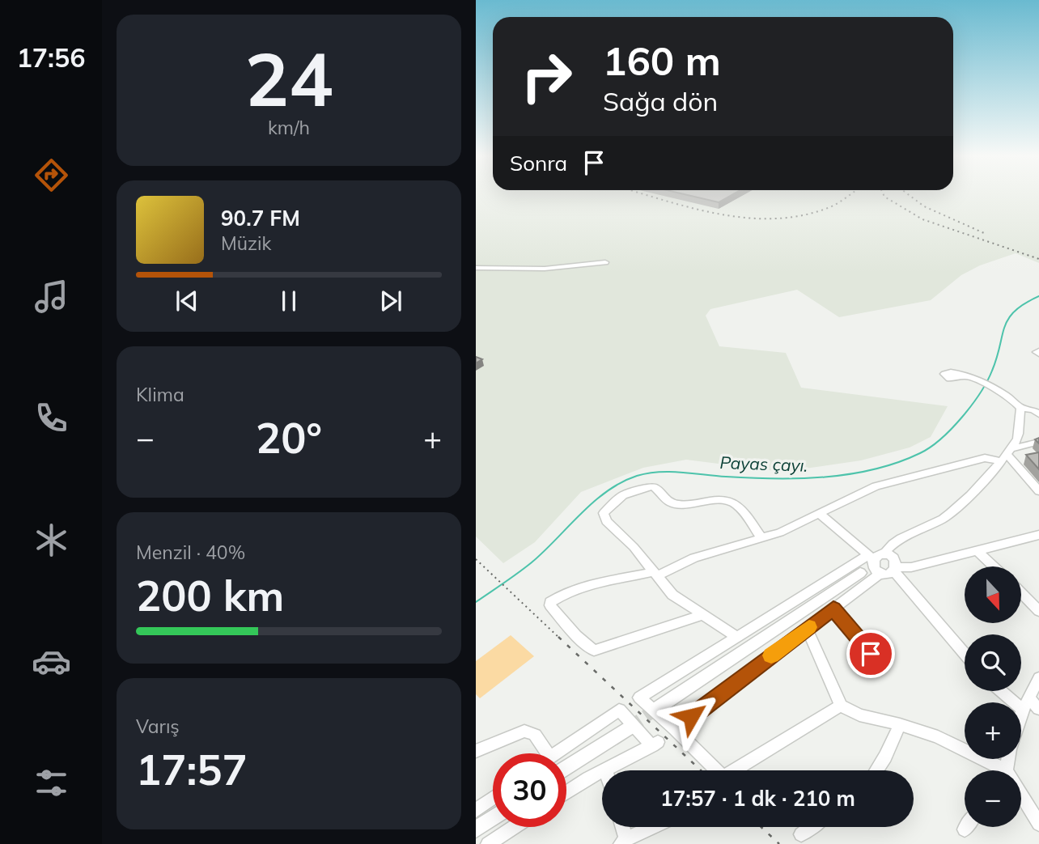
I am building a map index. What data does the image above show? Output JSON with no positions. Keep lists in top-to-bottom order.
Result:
{
  "water": ["Payas çayı."],
  "north": "bottom",
  "page": {
    "tabs": "17:56",
    "tile": [
      ["24", "km/h"],
      "Klima",
      ["Menzil · 40%", "200 km"],
      ["Varış", "17:57"]
    ],
    "turn": ["160 m", "Sağa dön"],
    "then": "Sonra",
    "song": ["90.7 FM", "Müzik"],
    "heat": ["−", "20°", "+"],
    "map_buttons": ["+", "−"],
    "limit": "30",
    "trip": "17:57 · 1 dk · 210 m"
  }
}
